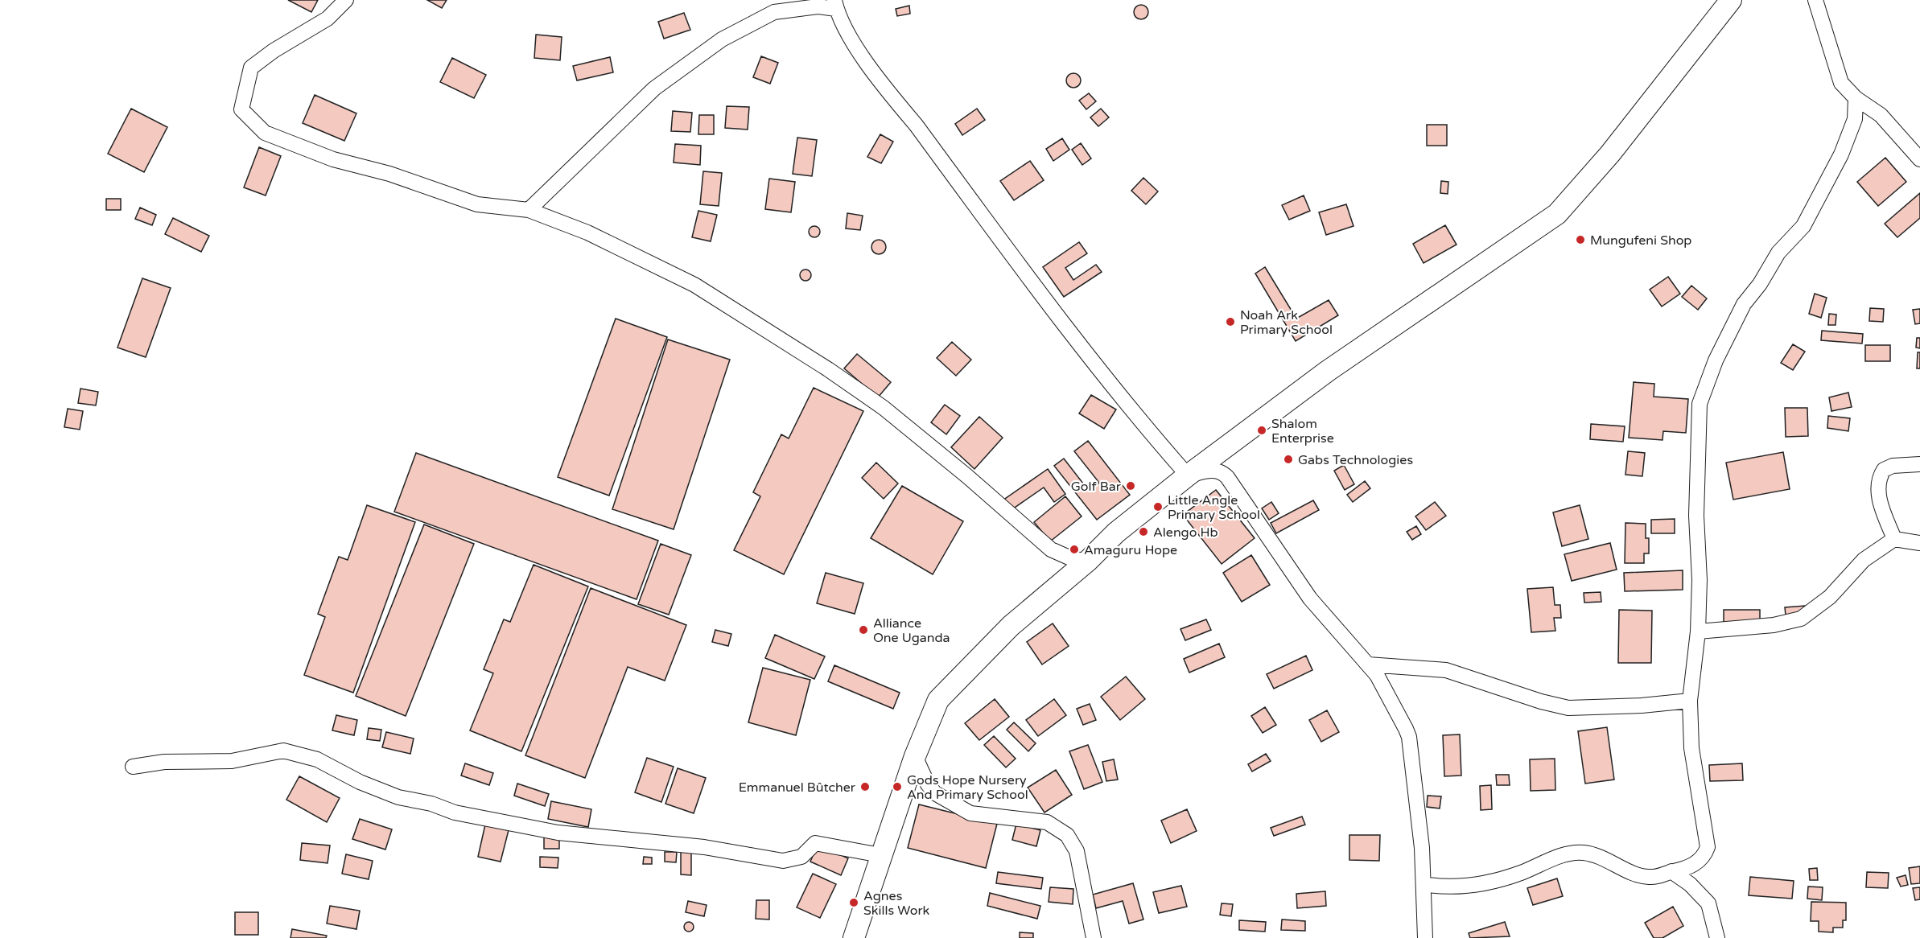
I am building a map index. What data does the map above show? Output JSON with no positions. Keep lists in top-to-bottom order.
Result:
{
  "places": [
    "Mungufeni Shop",
    "Noah Ark Primary School",
    "Shalom Enterprise",
    "Gabs Technologies",
    "Golf Bar",
    "Little Angle Primary School",
    "Alengo Hb",
    "Amaguru Hope",
    "Alliance One Uganda",
    "Emmanuel Bûtcher",
    "Gods Hope Nursery And Primary School",
    "Agnes Skills Work"
  ]
}
